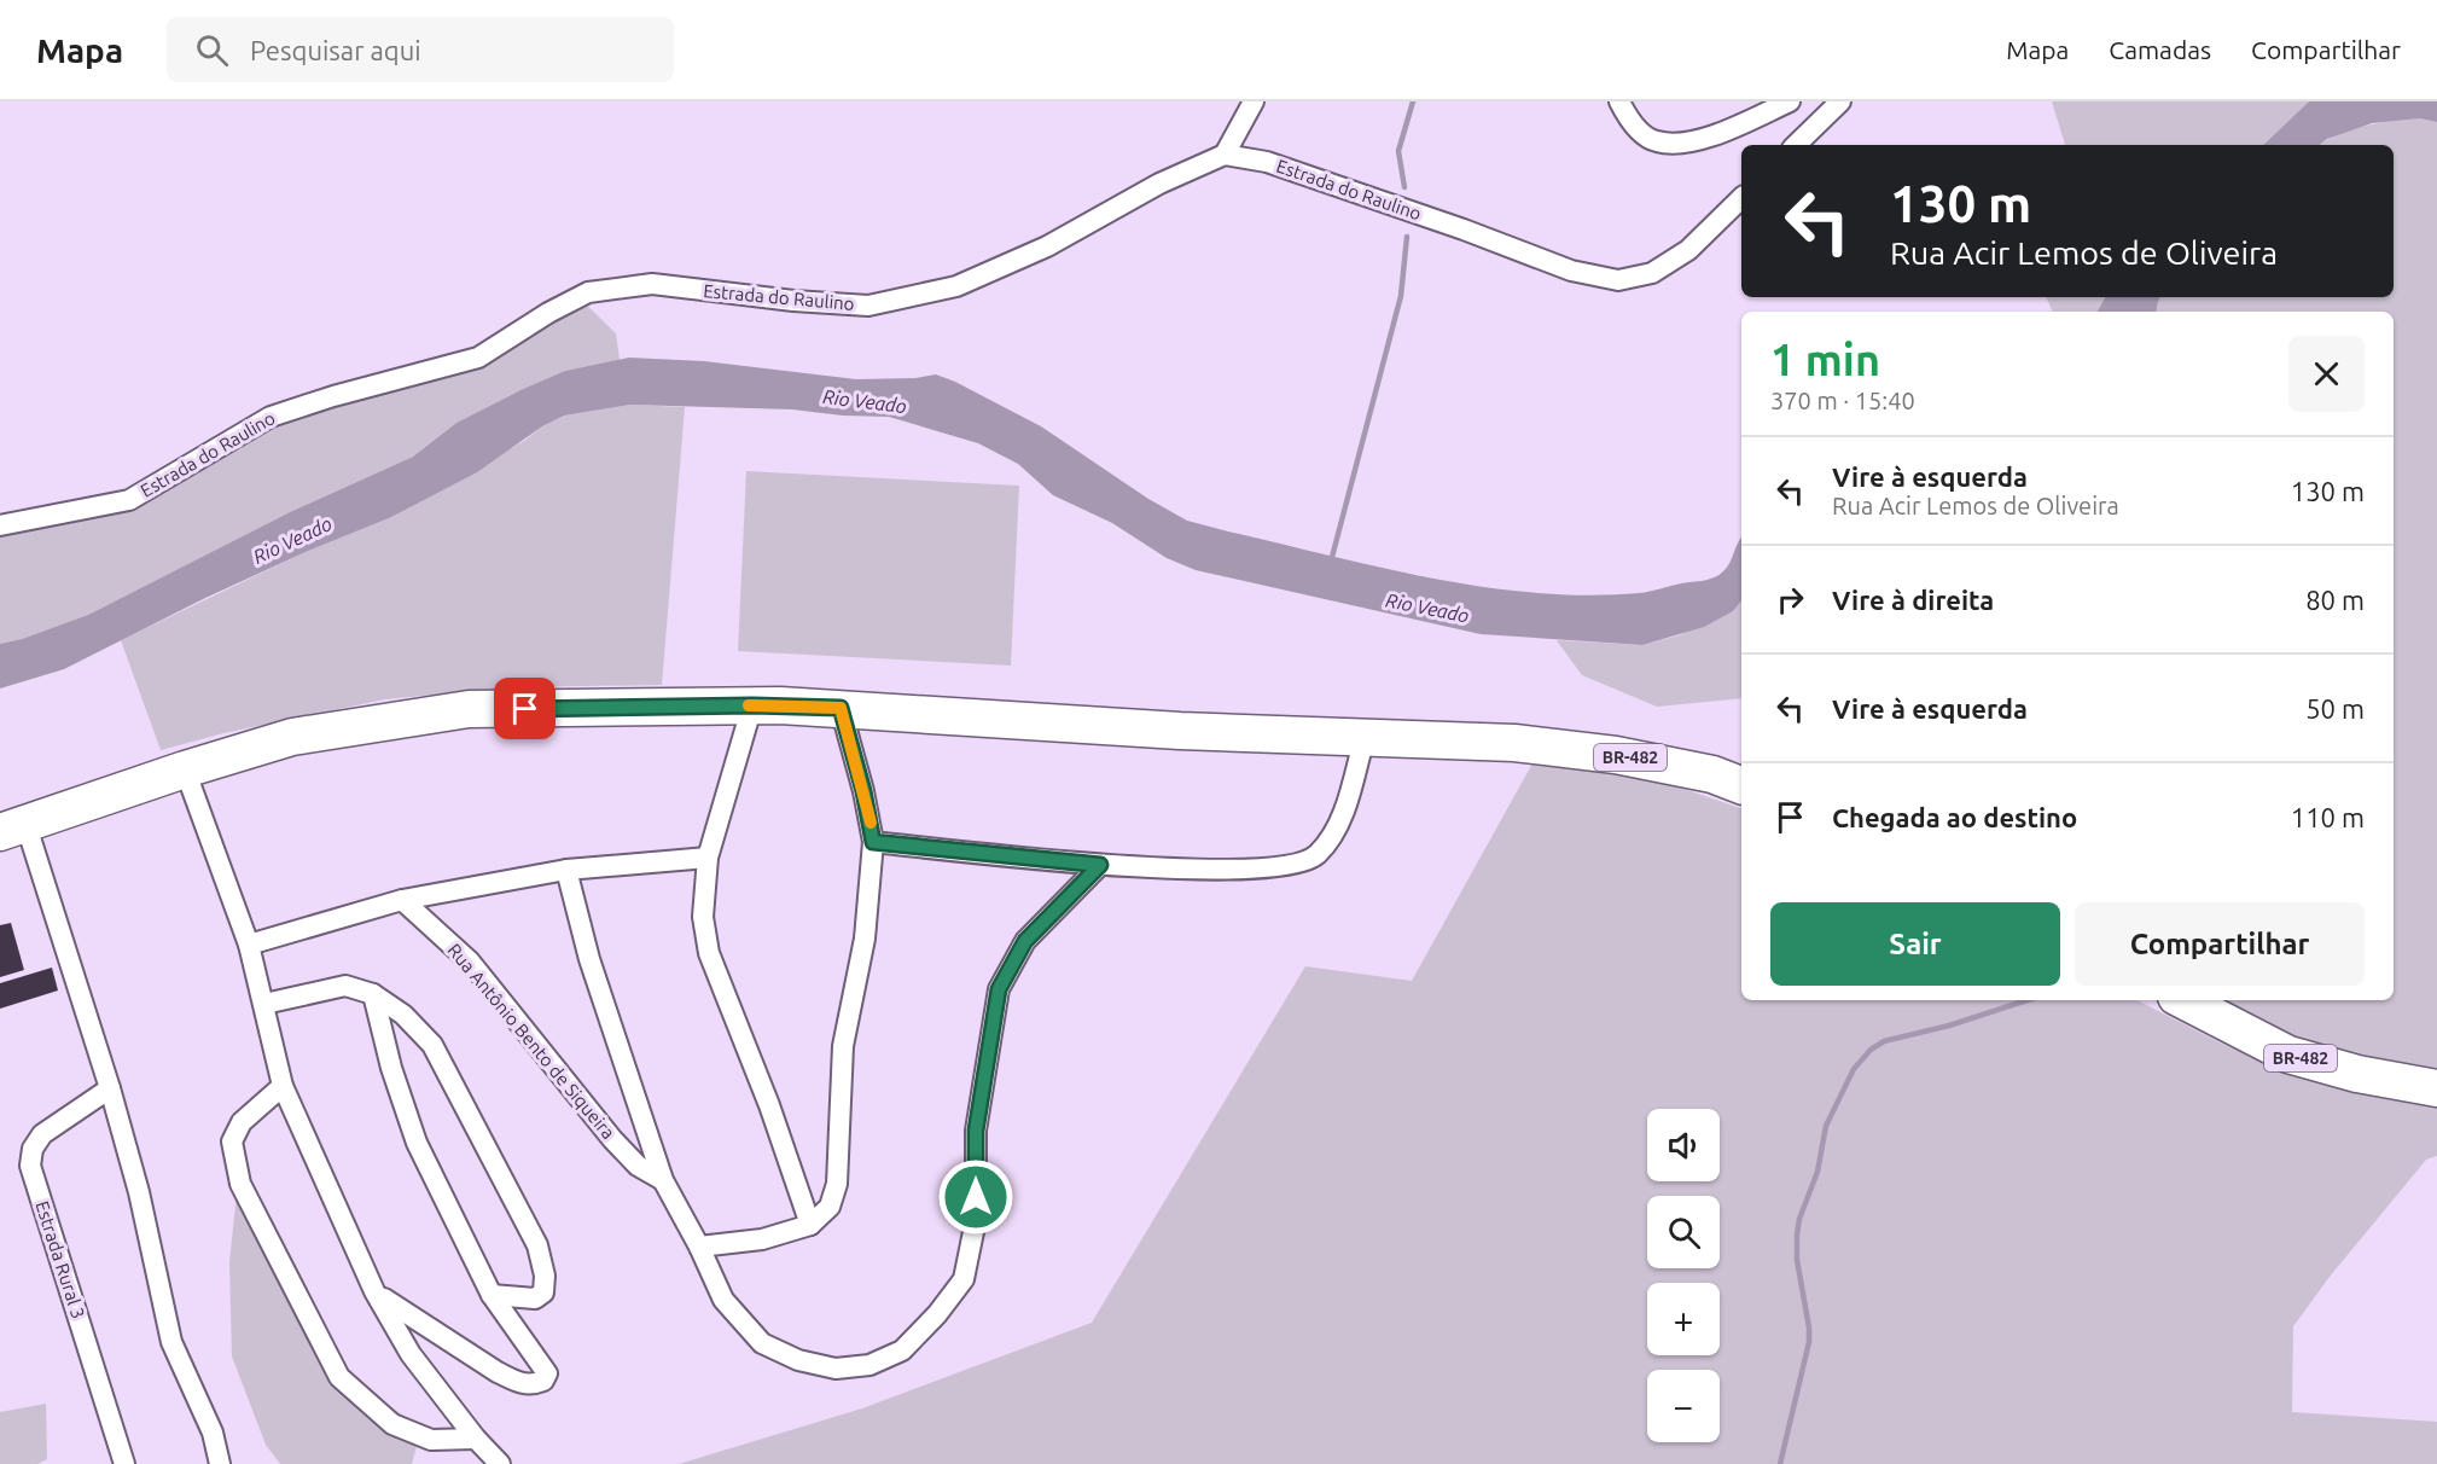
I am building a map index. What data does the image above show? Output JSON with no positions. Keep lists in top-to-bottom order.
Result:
{
  "streets": {
    "highway": ["BR-482"],
    "street": ["Estrada do Raulino", "Rua Antônio Bento de Siqueira", "Estrada Rural 3"]
  },
  "water": ["Rio Veado"],
  "page": {
    "header": "Mapa",
    "search": "Pesquisar aqui",
    "nav": ["Mapa", "Camadas", "Compartilhar"],
    "turn": ["130 m", "Rua Acir Lemos de Oliveira"],
    "heading": ["1 min", "370 m · 15:40"],
    "list": [
      {
        "name": "Vire à esquerda",
        "note": "Rua Acir Lemos de Oliveira",
        "value": "130 m"
      },
      {
        "name": "Vire à direita",
        "value": "80 m"
      },
      {
        "name": "Vire à esquerda",
        "value": "50 m"
      },
      {
        "name": "Chegada ao destino",
        "value": "110 m"
      }
    ],
    "buttons": ["Sair", "Compartilhar"],
    "map_buttons": ["+", "−"]
  }
}
